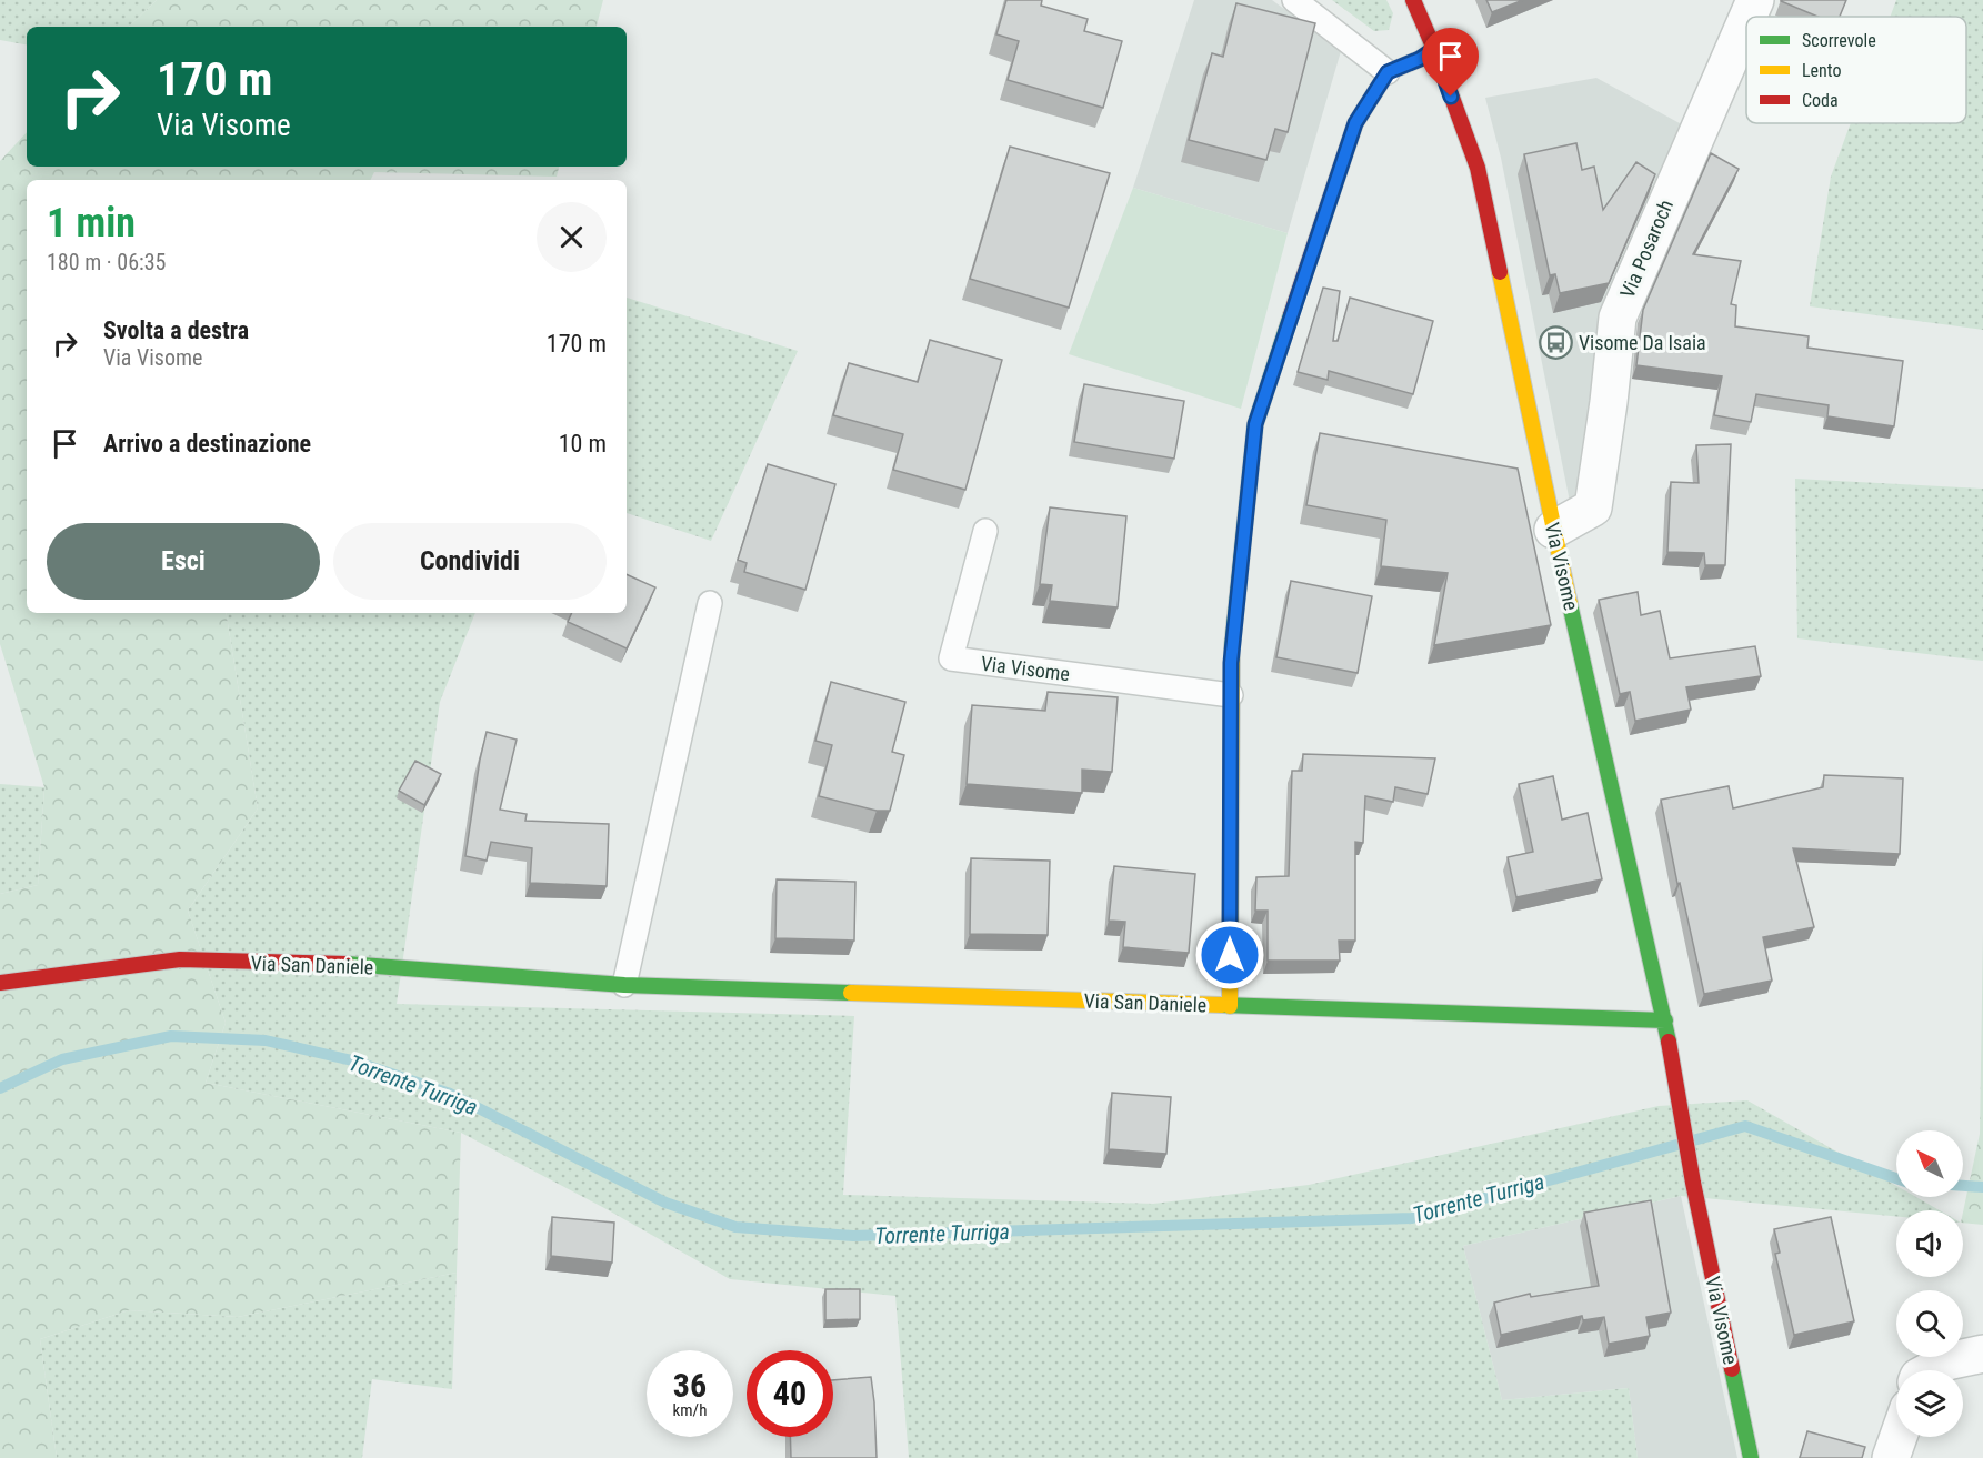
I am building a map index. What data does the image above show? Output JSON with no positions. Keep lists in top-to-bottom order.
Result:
{
  "streets": {
    "street": ["Via Posaroch", "Via Visome", "Via San Daniele"]
  },
  "crossings": [
    ["Via Posaroch", "Via Visome"],
    ["Via Visome", "Via San Daniele"]
  ],
  "water": ["Torrente Turriga"],
  "places": {
    "bus stop": ["Visome Da Isaia"]
  },
  "legend": ["Scorrevole", "Lento", "Coda"],
  "north": "top left",
  "page": {
    "turn": ["170 m", "Via Visome"],
    "heading": ["1 min", "180 m · 06:35"],
    "list": [
      {
        "name": "Svolta a destra",
        "note": "Via Visome",
        "value": "170 m"
      },
      {
        "name": "Arrivo a destinazione",
        "value": "10 m"
      }
    ],
    "buttons": ["Esci", "Condividi"],
    "speed": "36 km/h",
    "limit": "40"
  }
}
